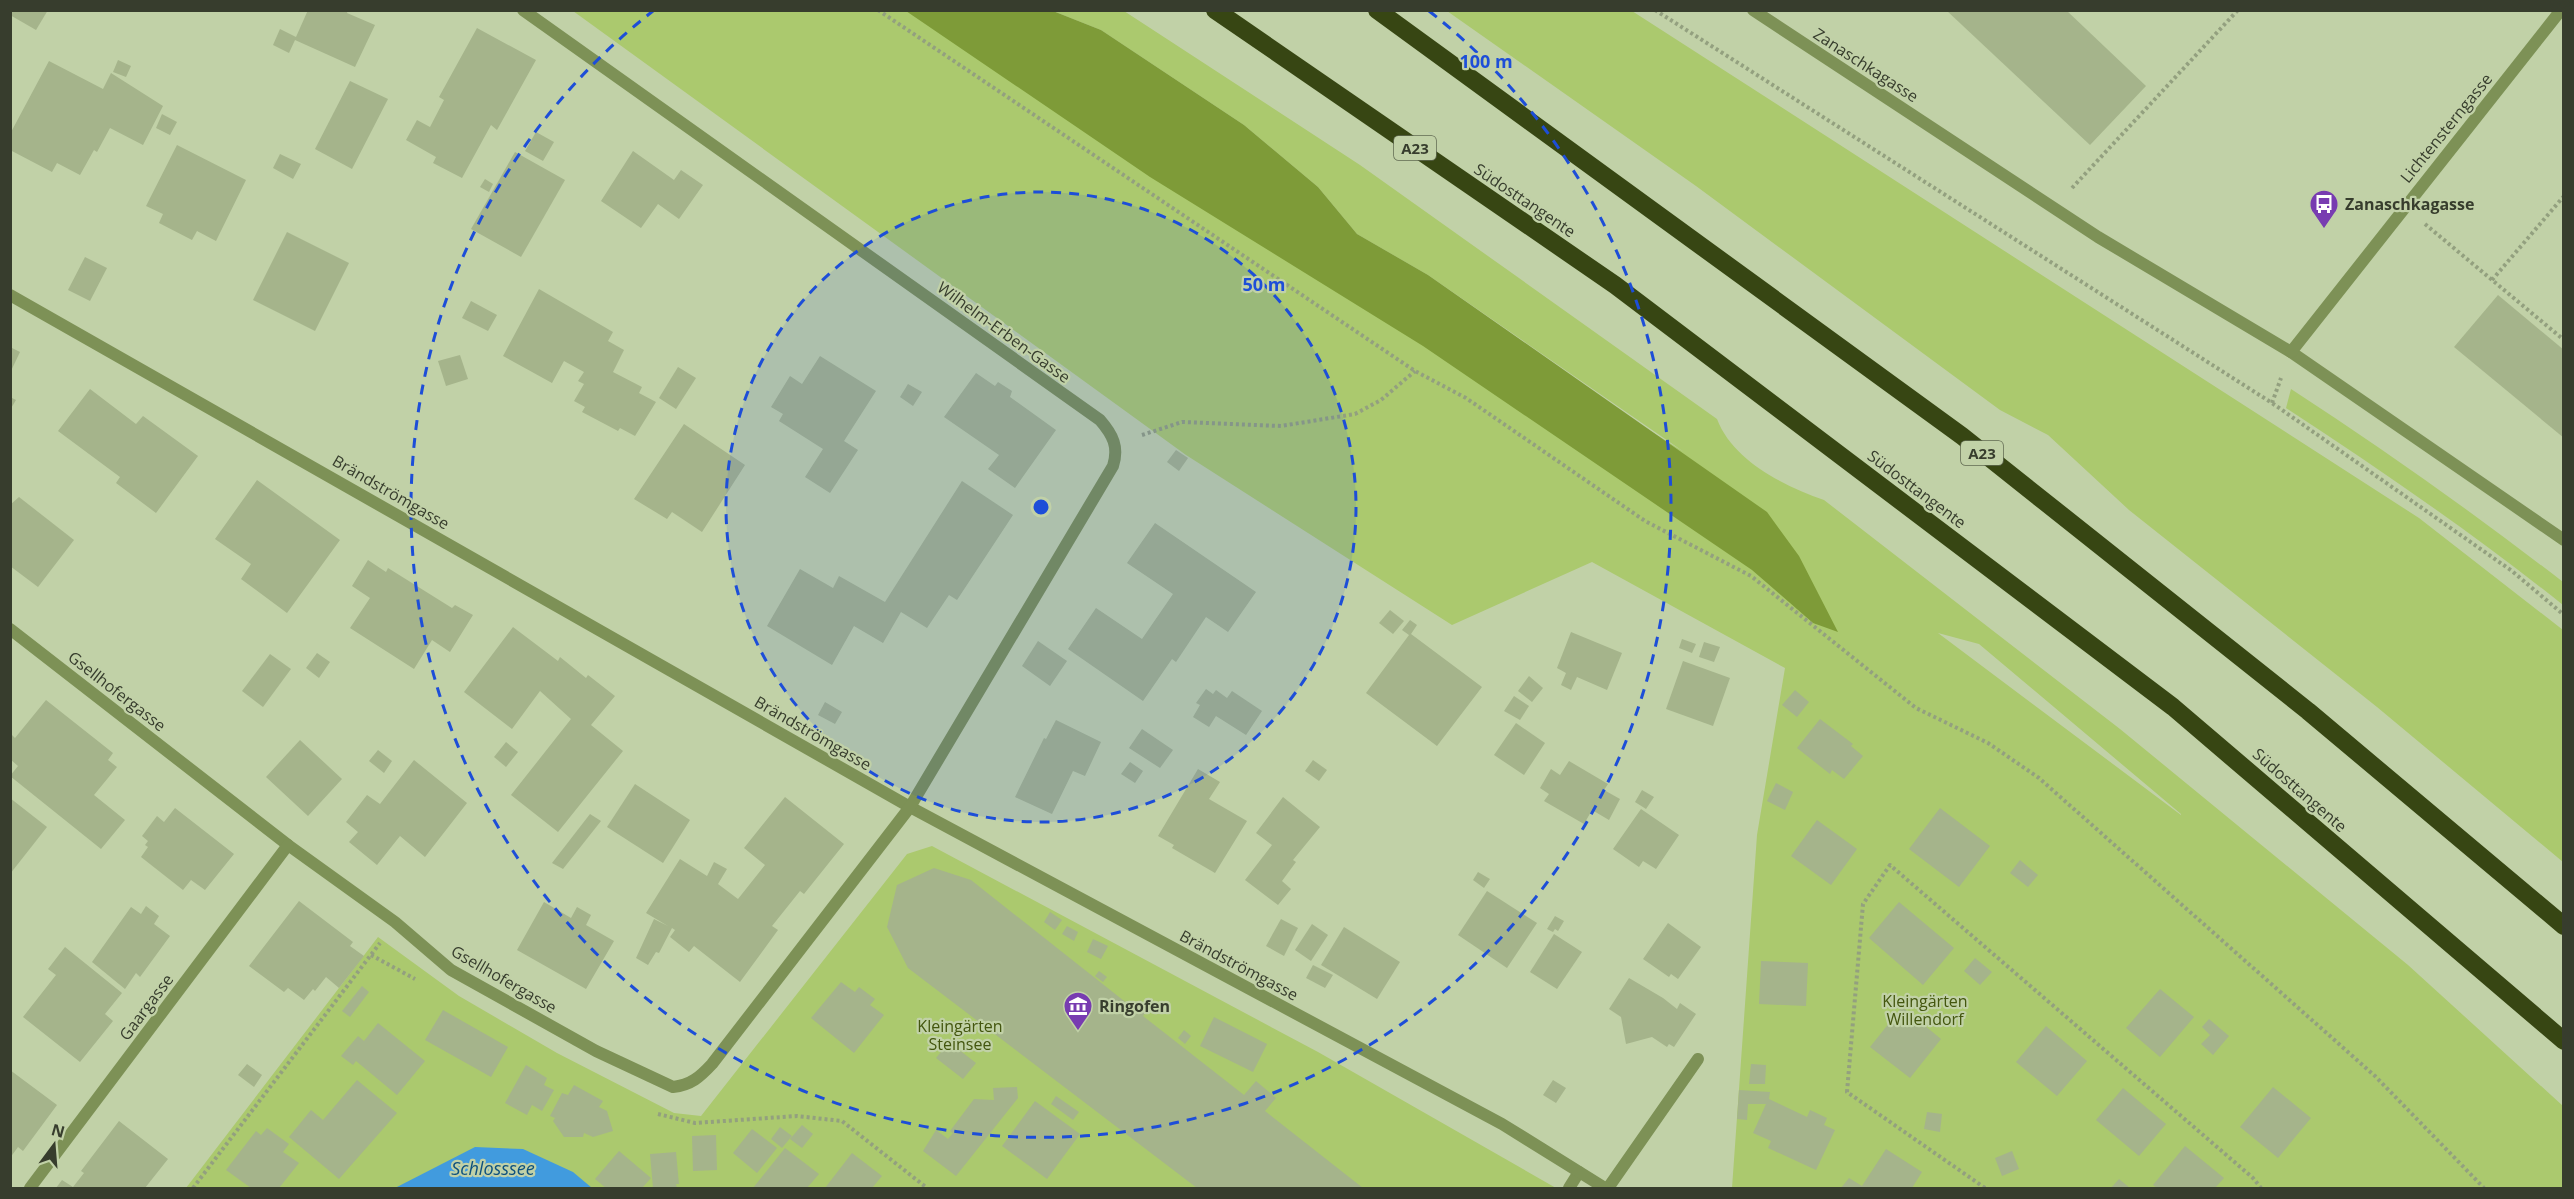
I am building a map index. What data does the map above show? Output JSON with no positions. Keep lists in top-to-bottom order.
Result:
{
  "streets": {
    "highway": ["A23", "Südosttangente"],
    "street": [
      "Zanaschkagasse",
      "Lichtensterngasse",
      "Wilhelm-Erben-Gasse",
      "Brändströmgasse",
      "Gsellhofergasse",
      "Gaargasse"
    ]
  },
  "crossings": [
    ["Zanaschkagasse", "Lichtensterngasse"],
    ["Brändströmgasse", "Gsellhofergasse"],
    ["Gsellhofergasse", "Gaargasse"]
  ],
  "water": ["Schlosssee"],
  "parks": ["Kleingärten Willendorf", "Kleingärten Steinsee"],
  "places": {
    "bus stop": ["Zanaschkagasse"],
    "museum": ["Ringofen"]
  },
  "north": "top",
  "rings": ["100 m", "50 m"]
}
